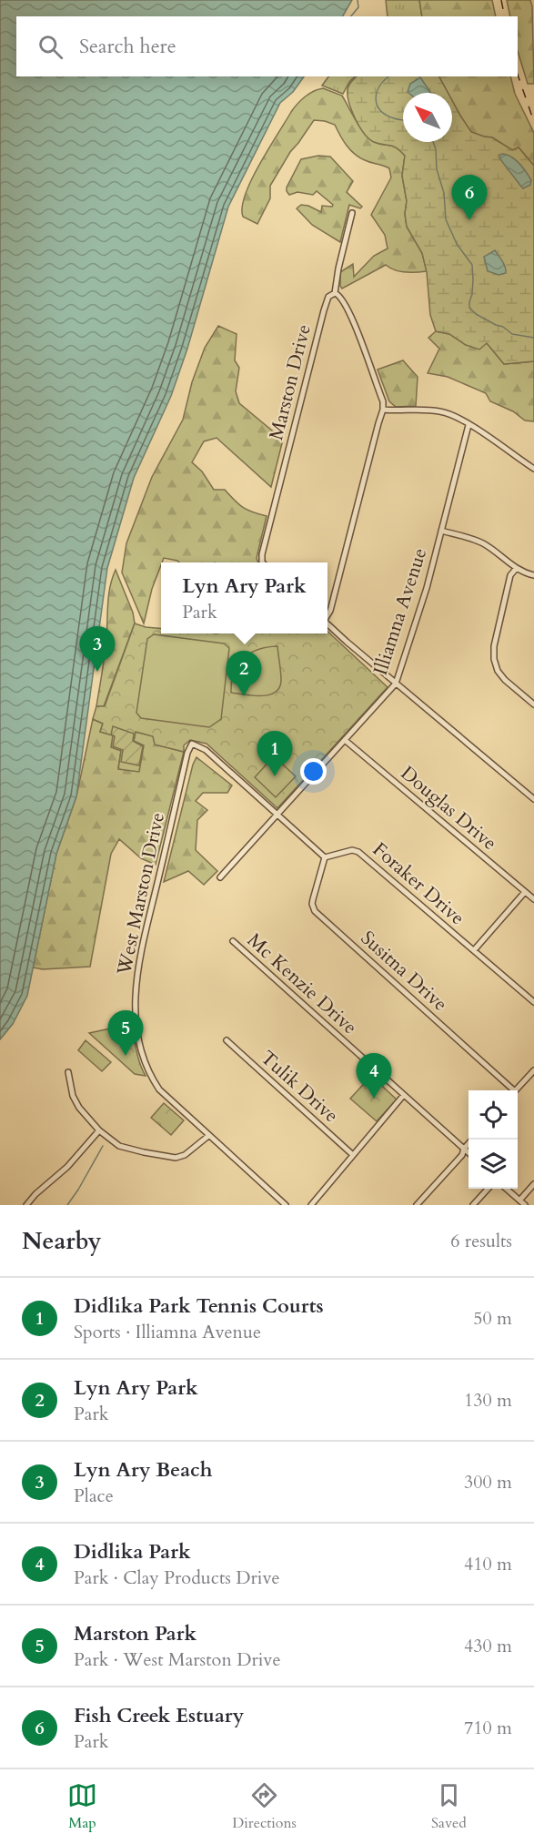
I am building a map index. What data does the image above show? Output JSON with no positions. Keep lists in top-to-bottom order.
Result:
{
  "streets": {
    "street": [
      "Marston Drive",
      "Illiamna Avenue",
      "Douglas Drive",
      "Foraker Drive",
      "West Marston Drive",
      "Susitna Drive",
      "Mc Kenzie Drive",
      "Tulik Drive"
    ]
  },
  "crossings": [
    ["Illiamna Avenue", "Douglas Drive"],
    ["Illiamna Avenue", "West Marston Drive"],
    ["Foraker Drive", "Susitna Drive"]
  ],
  "north": "top left",
  "page": {
    "search": "Search here",
    "pins": [
      "6",
      "3",
      "2",
      "1",
      "5",
      "4"
    ],
    "popup": ["Lyn Ary Park", "Park"],
    "heading": ["Nearby", "6 results"],
    "list": [
      {
        "mark": "1",
        "name": "Didlika Park Tennis Courts",
        "note": "Sports · Illiamna Avenue",
        "value": "50 m"
      },
      {
        "mark": "2",
        "name": "Lyn Ary Park",
        "note": "Park",
        "value": "130 m"
      },
      {
        "mark": "3",
        "name": "Lyn Ary Beach",
        "note": "Place",
        "value": "300 m"
      },
      {
        "mark": "4",
        "name": "Didlika Park",
        "note": "Park · Clay Products Drive",
        "value": "410 m"
      },
      {
        "mark": "5",
        "name": "Marston Park",
        "note": "Park · West Marston Drive",
        "value": "430 m"
      },
      {
        "mark": "6",
        "name": "Fish Creek Estuary",
        "note": "Park",
        "value": "710 m"
      }
    ],
    "nav": ["Map", "Directions", "Saved"]
  }
}
